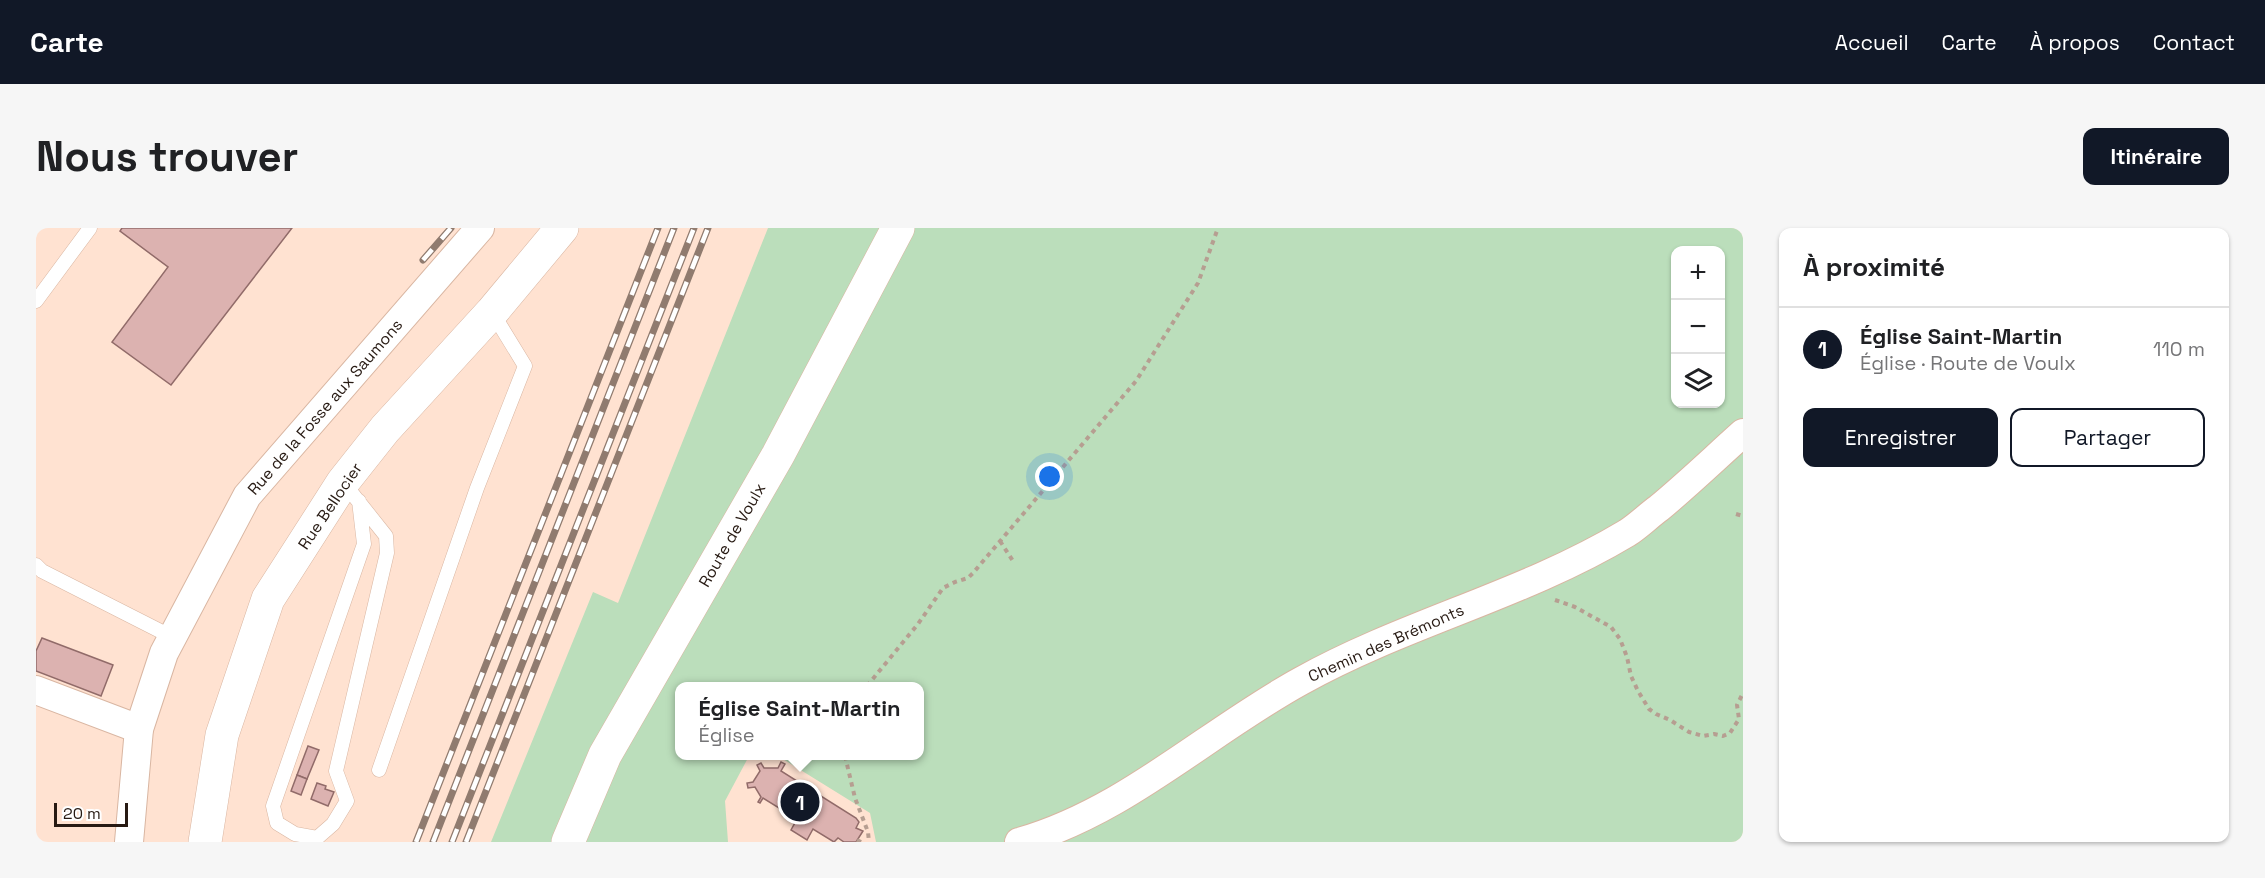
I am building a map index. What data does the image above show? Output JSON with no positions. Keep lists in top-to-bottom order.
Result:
{
  "streets": {
    "main road": ["Rue Bellocier", "Route de Voulx"],
    "street": ["Rue de la Fosse aux Saumons", "Chemin des Brémonts"]
  },
  "scale_bar": "20 m",
  "page": {
    "header": "Carte",
    "nav": [
      "Accueil",
      "Carte",
      "À propos",
      "Contact"
    ],
    "buttons": [
      "Itinéraire",
      ["Enregistrer", "Partager"]
    ],
    "title": "Nous trouver",
    "heading": "À proximité",
    "map_buttons": ["+", "−"],
    "list": [
      {
        "mark": "1",
        "name": "Église Saint-Martin",
        "note": "Église · Route de Voulx",
        "value": "110 m"
      }
    ],
    "popup": ["Église Saint-Martin", "Église"],
    "pins": "1",
    "scale": "20 m"
  }
}
